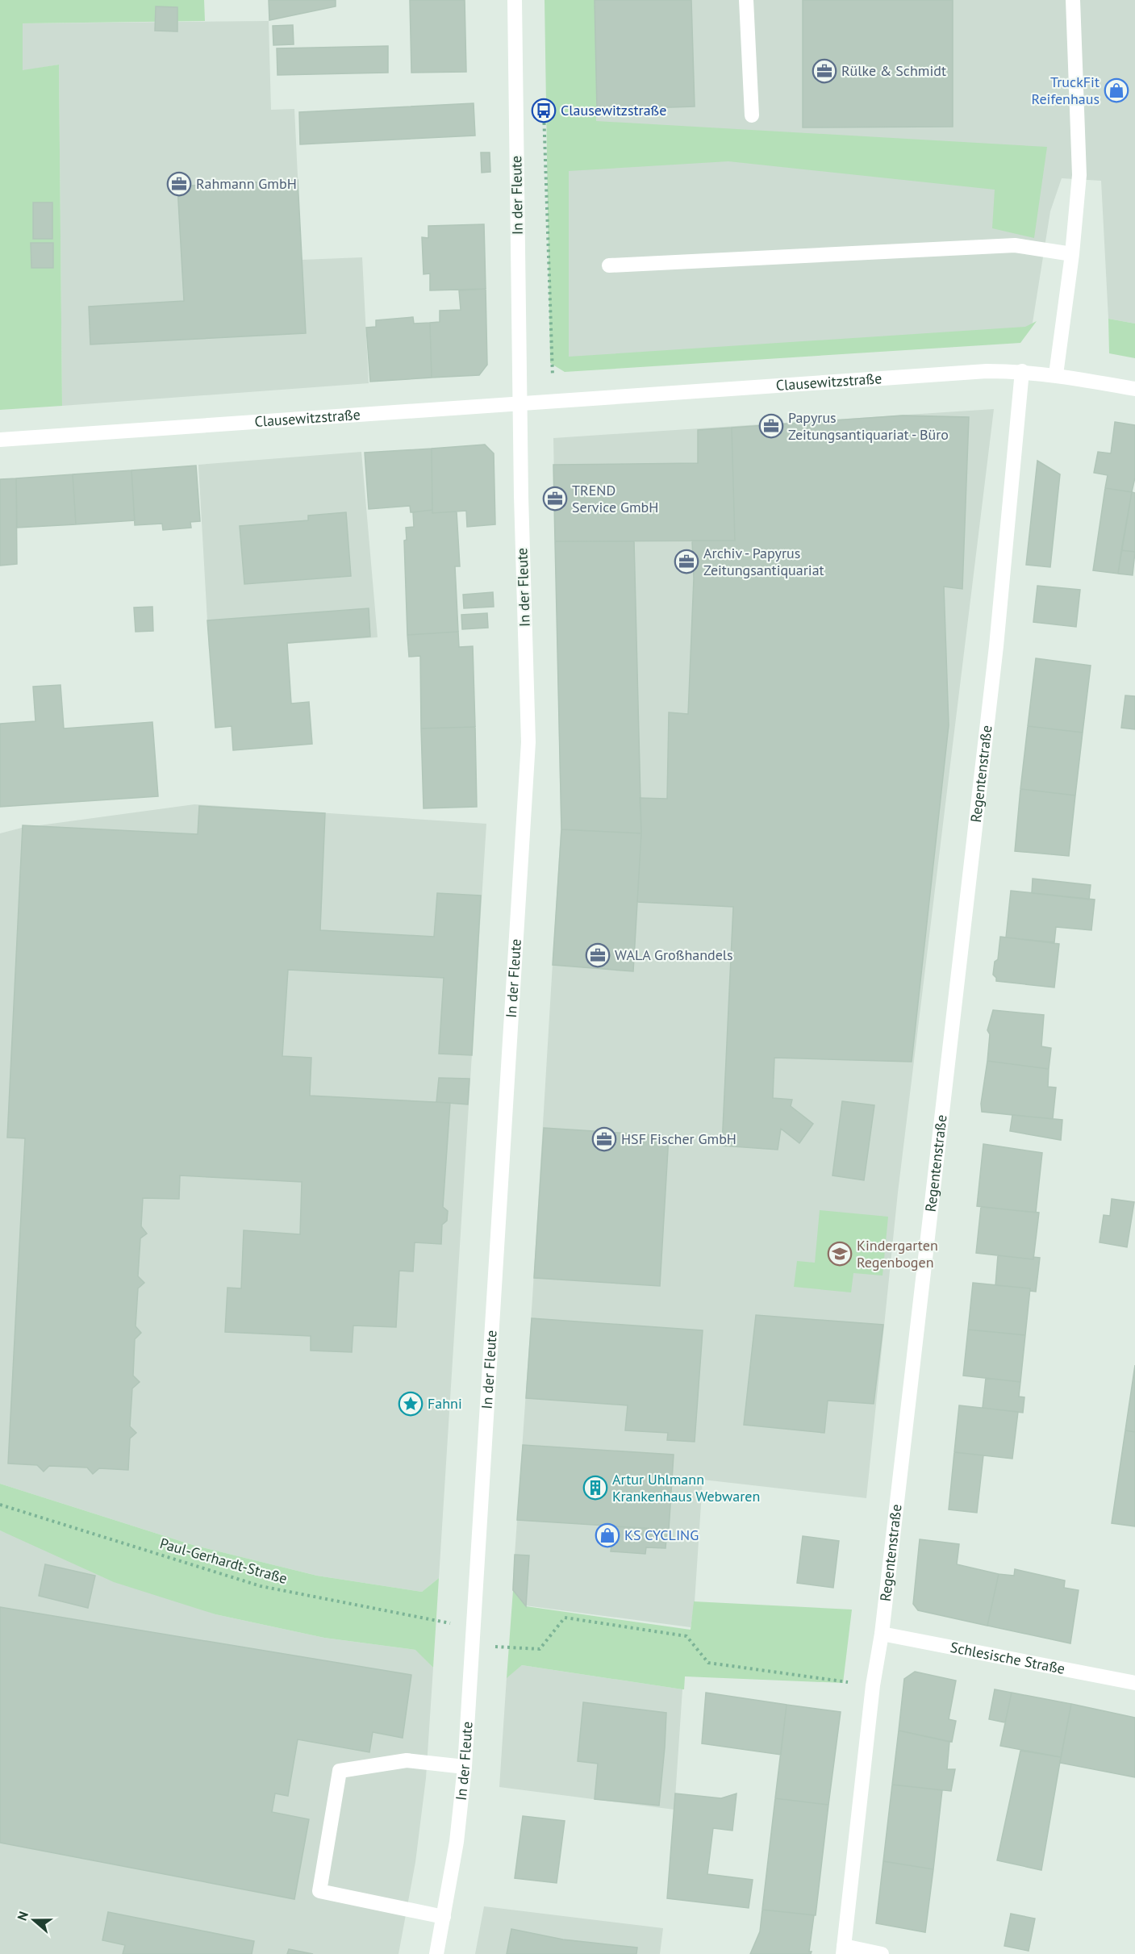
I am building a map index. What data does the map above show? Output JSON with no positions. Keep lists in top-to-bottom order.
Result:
{
  "streets": {
    "street": [
      "In der Fleute",
      "Clausewitzstraße",
      "Regentenstraße",
      "Schlesische Straße"
    ],
    "path": ["Paul-Gerhardt-Straße"]
  },
  "crossings": [
    ["In der Fleute", "Clausewitzstraße"],
    ["In der Fleute", "Paul-Gerhardt-Straße"],
    ["Clausewitzstraße", "Regentenstraße"],
    ["Regentenstraße", "Schlesische Straße"]
  ],
  "places": {
    "office": [
      "Rülke & Schmidt",
      "Rahmann GmbH",
      "Papyrus Zeitungsantiquariat - Büro",
      "TREND Service GmbH",
      "Archiv - Papyrus Zeitungsantiquariat",
      "WALA Großhandels",
      "HSF Fischer GmbH"
    ],
    "shop": ["TruckFit Reifenhaus", "KS CYCLING"],
    "bus stop": ["Clausewitzstraße"],
    "school or university": ["Kindergarten Regenbogen"],
    "place": ["Fahni"],
    "building": ["Artur Uhlmann Krankenhaus Webwaren"]
  },
  "north": "left"
}
